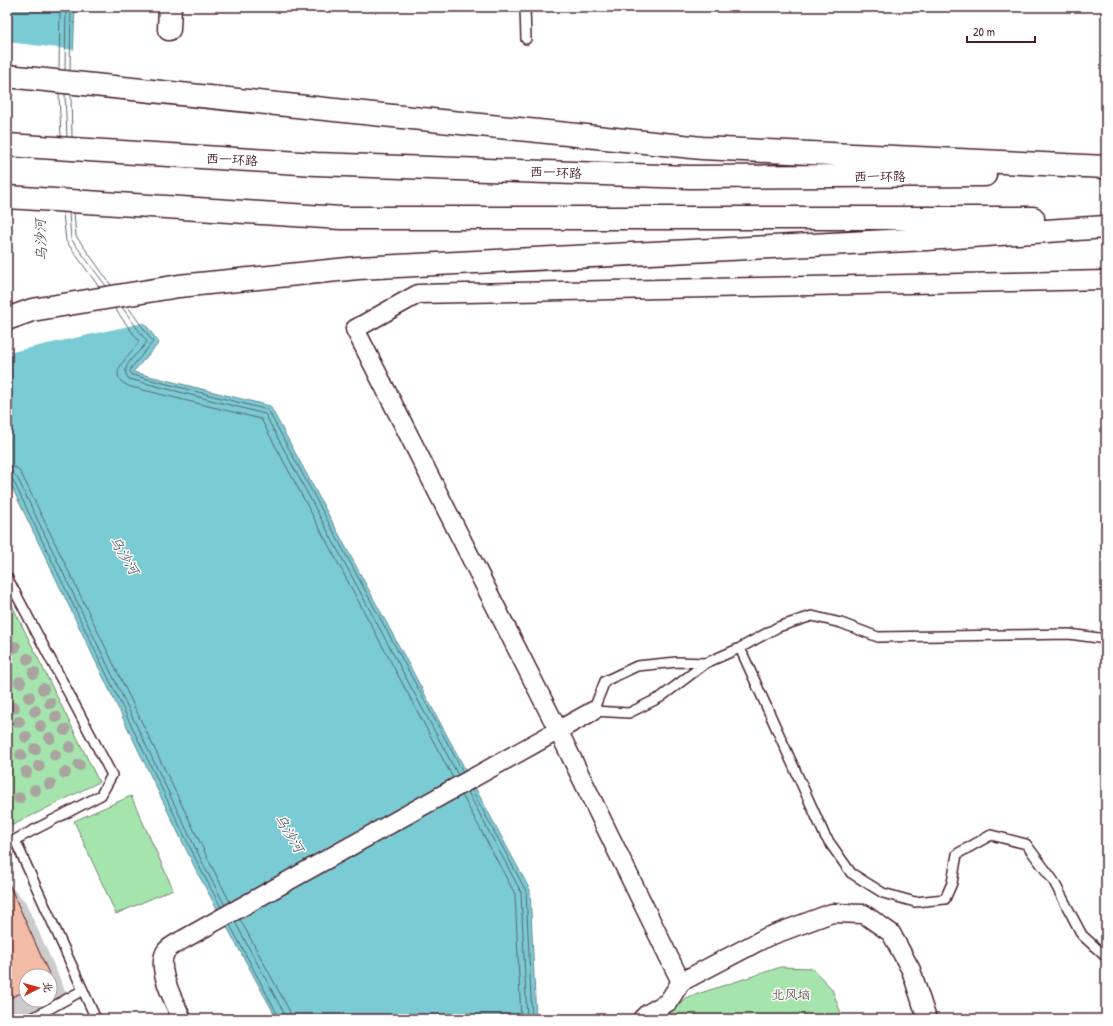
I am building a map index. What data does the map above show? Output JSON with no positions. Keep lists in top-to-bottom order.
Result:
{
  "streets": {
    "main road": ["西一环路"]
  },
  "water": ["乌沙河"],
  "parks": ["北风垴"],
  "scale_bar": "20 m",
  "north": "right"
}
